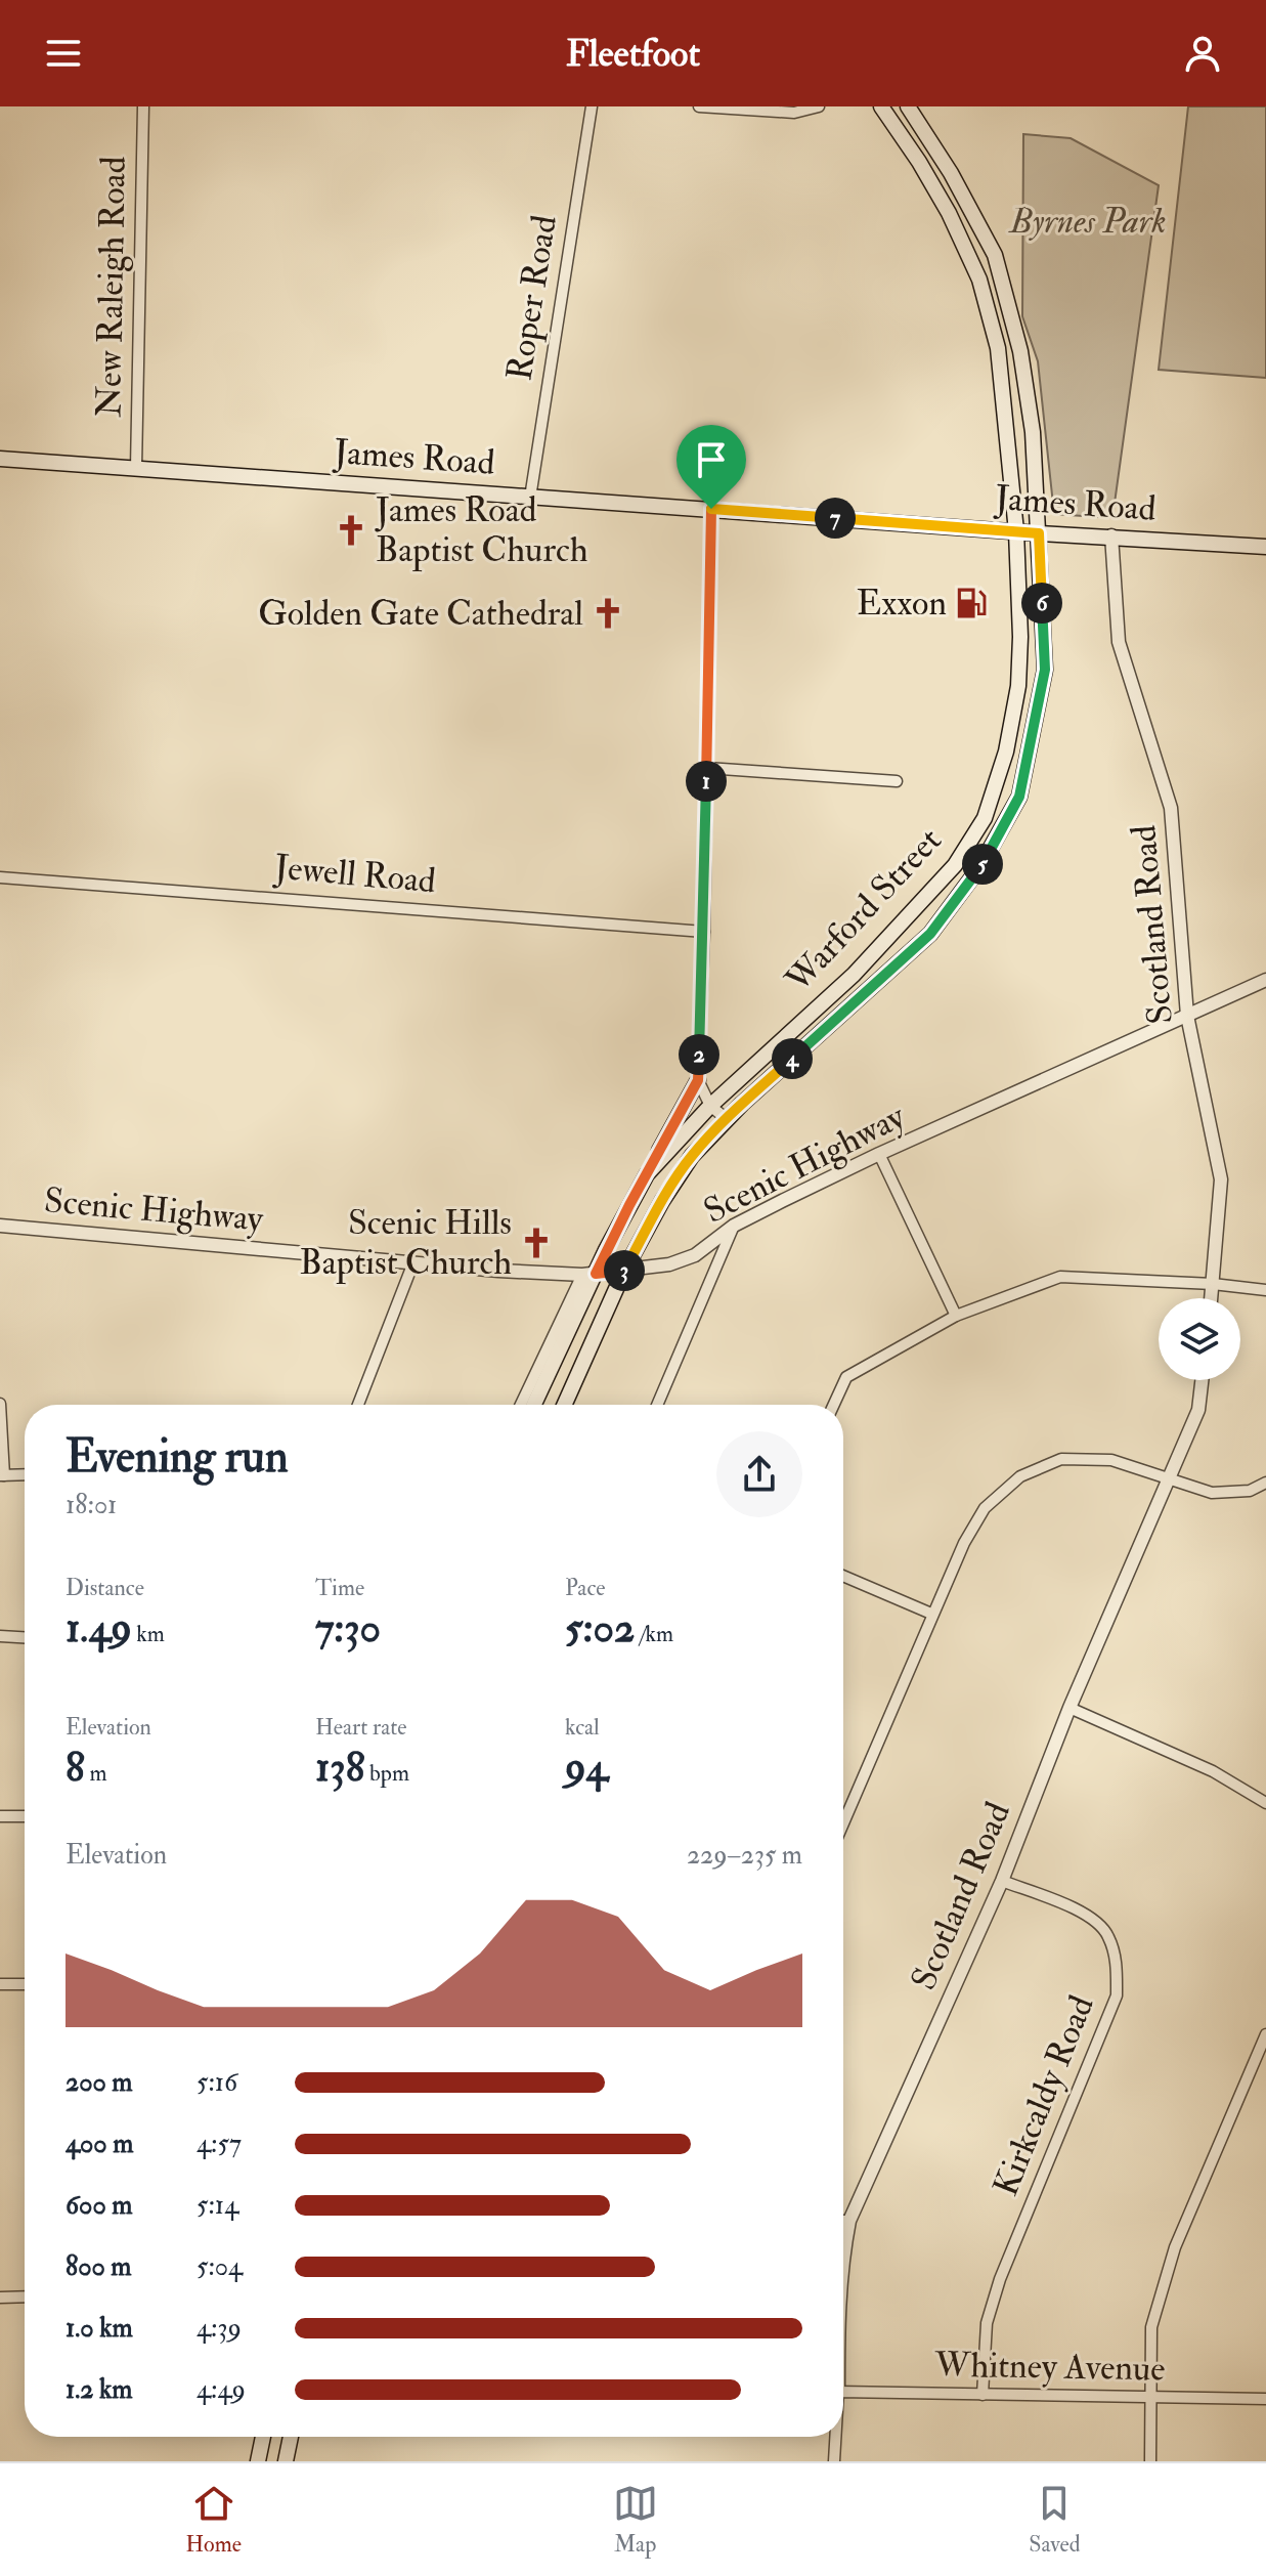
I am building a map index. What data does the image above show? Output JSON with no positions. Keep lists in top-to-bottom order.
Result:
{
  "streets": {
    "main road": ["James Road", "Warford Street"],
    "street": [
      "New Raleigh Road",
      "Roper Road",
      "Jewell Road",
      "Scotland Road",
      "Scenic Highway",
      "Kirkcaldy Road",
      "Whitney Avenue"
    ]
  },
  "crossings": [
    ["New Raleigh Road", "James Road"],
    ["Roper Road", "James Road"],
    ["James Road", "Warford Street"],
    ["James Road", "Scotland Road"],
    ["Warford Street", "Scenic Highway"],
    ["Scotland Road", "Scenic Highway"],
    ["Scotland Road", "Kirkcaldy Road"],
    ["Kirkcaldy Road", "Whitney Avenue"]
  ],
  "parks": ["Byrnes Park"],
  "places": {
    "church": ["James Road Baptist Church", "Golden Gate Cathedral", "Scenic Hills Baptist Church"],
    "fuel station": ["Exxon"]
  },
  "page": {
    "header": "Fleetfoot",
    "pins": [
      "7",
      "6",
      "1",
      "5",
      "2",
      "4",
      "3"
    ],
    "heading": ["Evening run", "18:01"],
    "stats": [
      ["Distance", "1.49 km"],
      ["Time", "7:30"],
      ["Pace", "5:02 /km"],
      ["Elevation", "8 m"],
      ["Heart rate", "138 bpm"],
      ["kcal", "94"]
    ],
    "chart": ["Elevation", "229–235 m"],
    "list": [
      {
        "name": "200 m",
        "note": "5:16"
      },
      {
        "name": "400 m",
        "note": "4:57"
      },
      {
        "name": "600 m",
        "note": "5:14"
      },
      {
        "name": "800 m",
        "note": "5:04"
      },
      {
        "name": "1.0 km",
        "note": "4:39"
      },
      {
        "name": "1.2 km",
        "note": "4:49"
      }
    ],
    "tabs": ["Home", "Map", "Saved"]
  }
}
